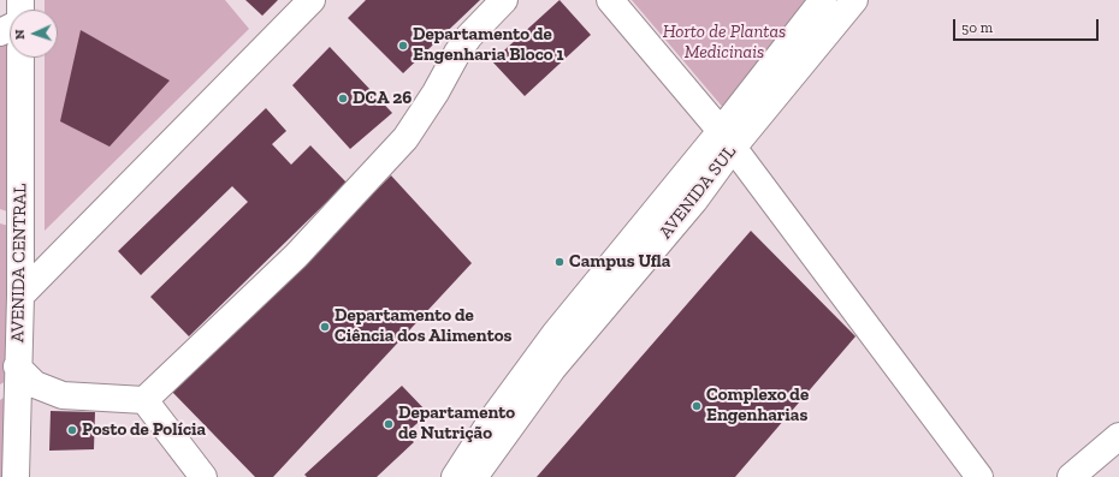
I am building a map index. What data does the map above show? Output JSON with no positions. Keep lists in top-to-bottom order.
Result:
{
  "streets": {
    "street": ["AVENIDA SUL", "AVENIDA CENTRAL"]
  },
  "parks": ["Horto de Plantas Medicinais"],
  "places": [
    "Departamento de Engenharia Bloco 1",
    "DCA 26",
    "Campus Ufla",
    "Departamento de Ciência dos Alimentos",
    "Complexo de Engenharias",
    "Departamento de Nutrição",
    "Posto de Polícia"
  ],
  "scale_bar": "50 m",
  "north": "left"
}
